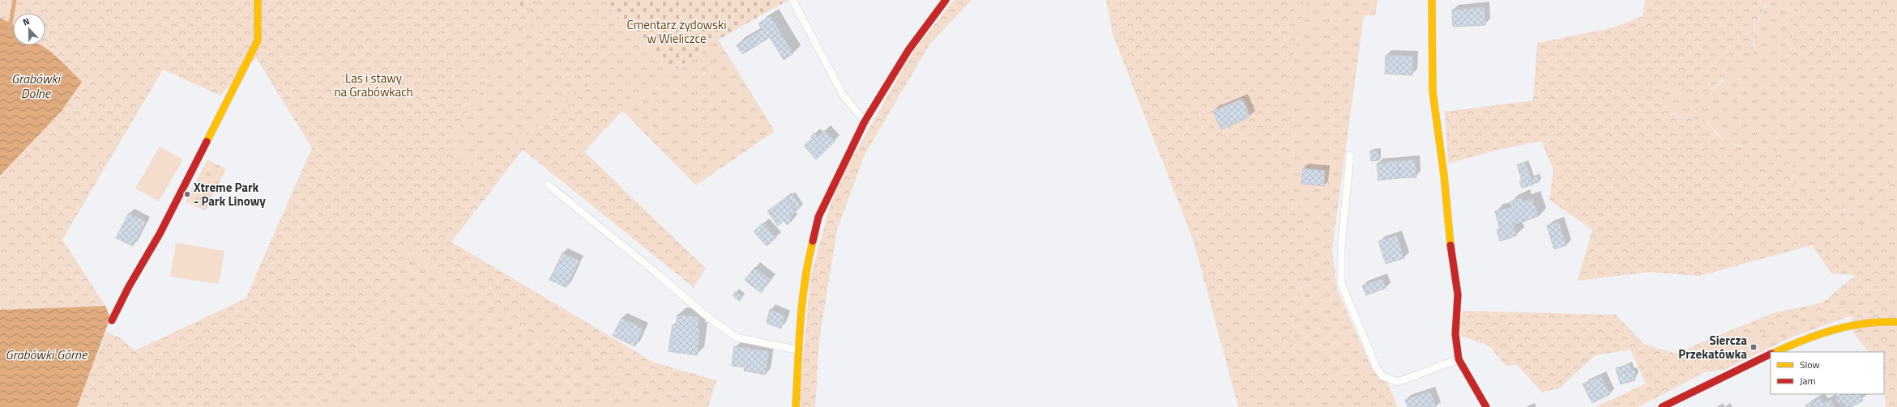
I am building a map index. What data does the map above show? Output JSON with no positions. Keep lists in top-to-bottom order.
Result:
{
  "water": ["Grabówki Dolne", "Grabówki Górne"],
  "parks": ["Cmentarz żydowski w Wieliczce", "Las i stawy na Grabówkach"],
  "places": {
    "other": ["Xtreme Park - Park Linowy"],
    "transit": ["Siercza Przekatówka"]
  },
  "legend": ["Slow", "Jam"],
  "north": "top"
}
